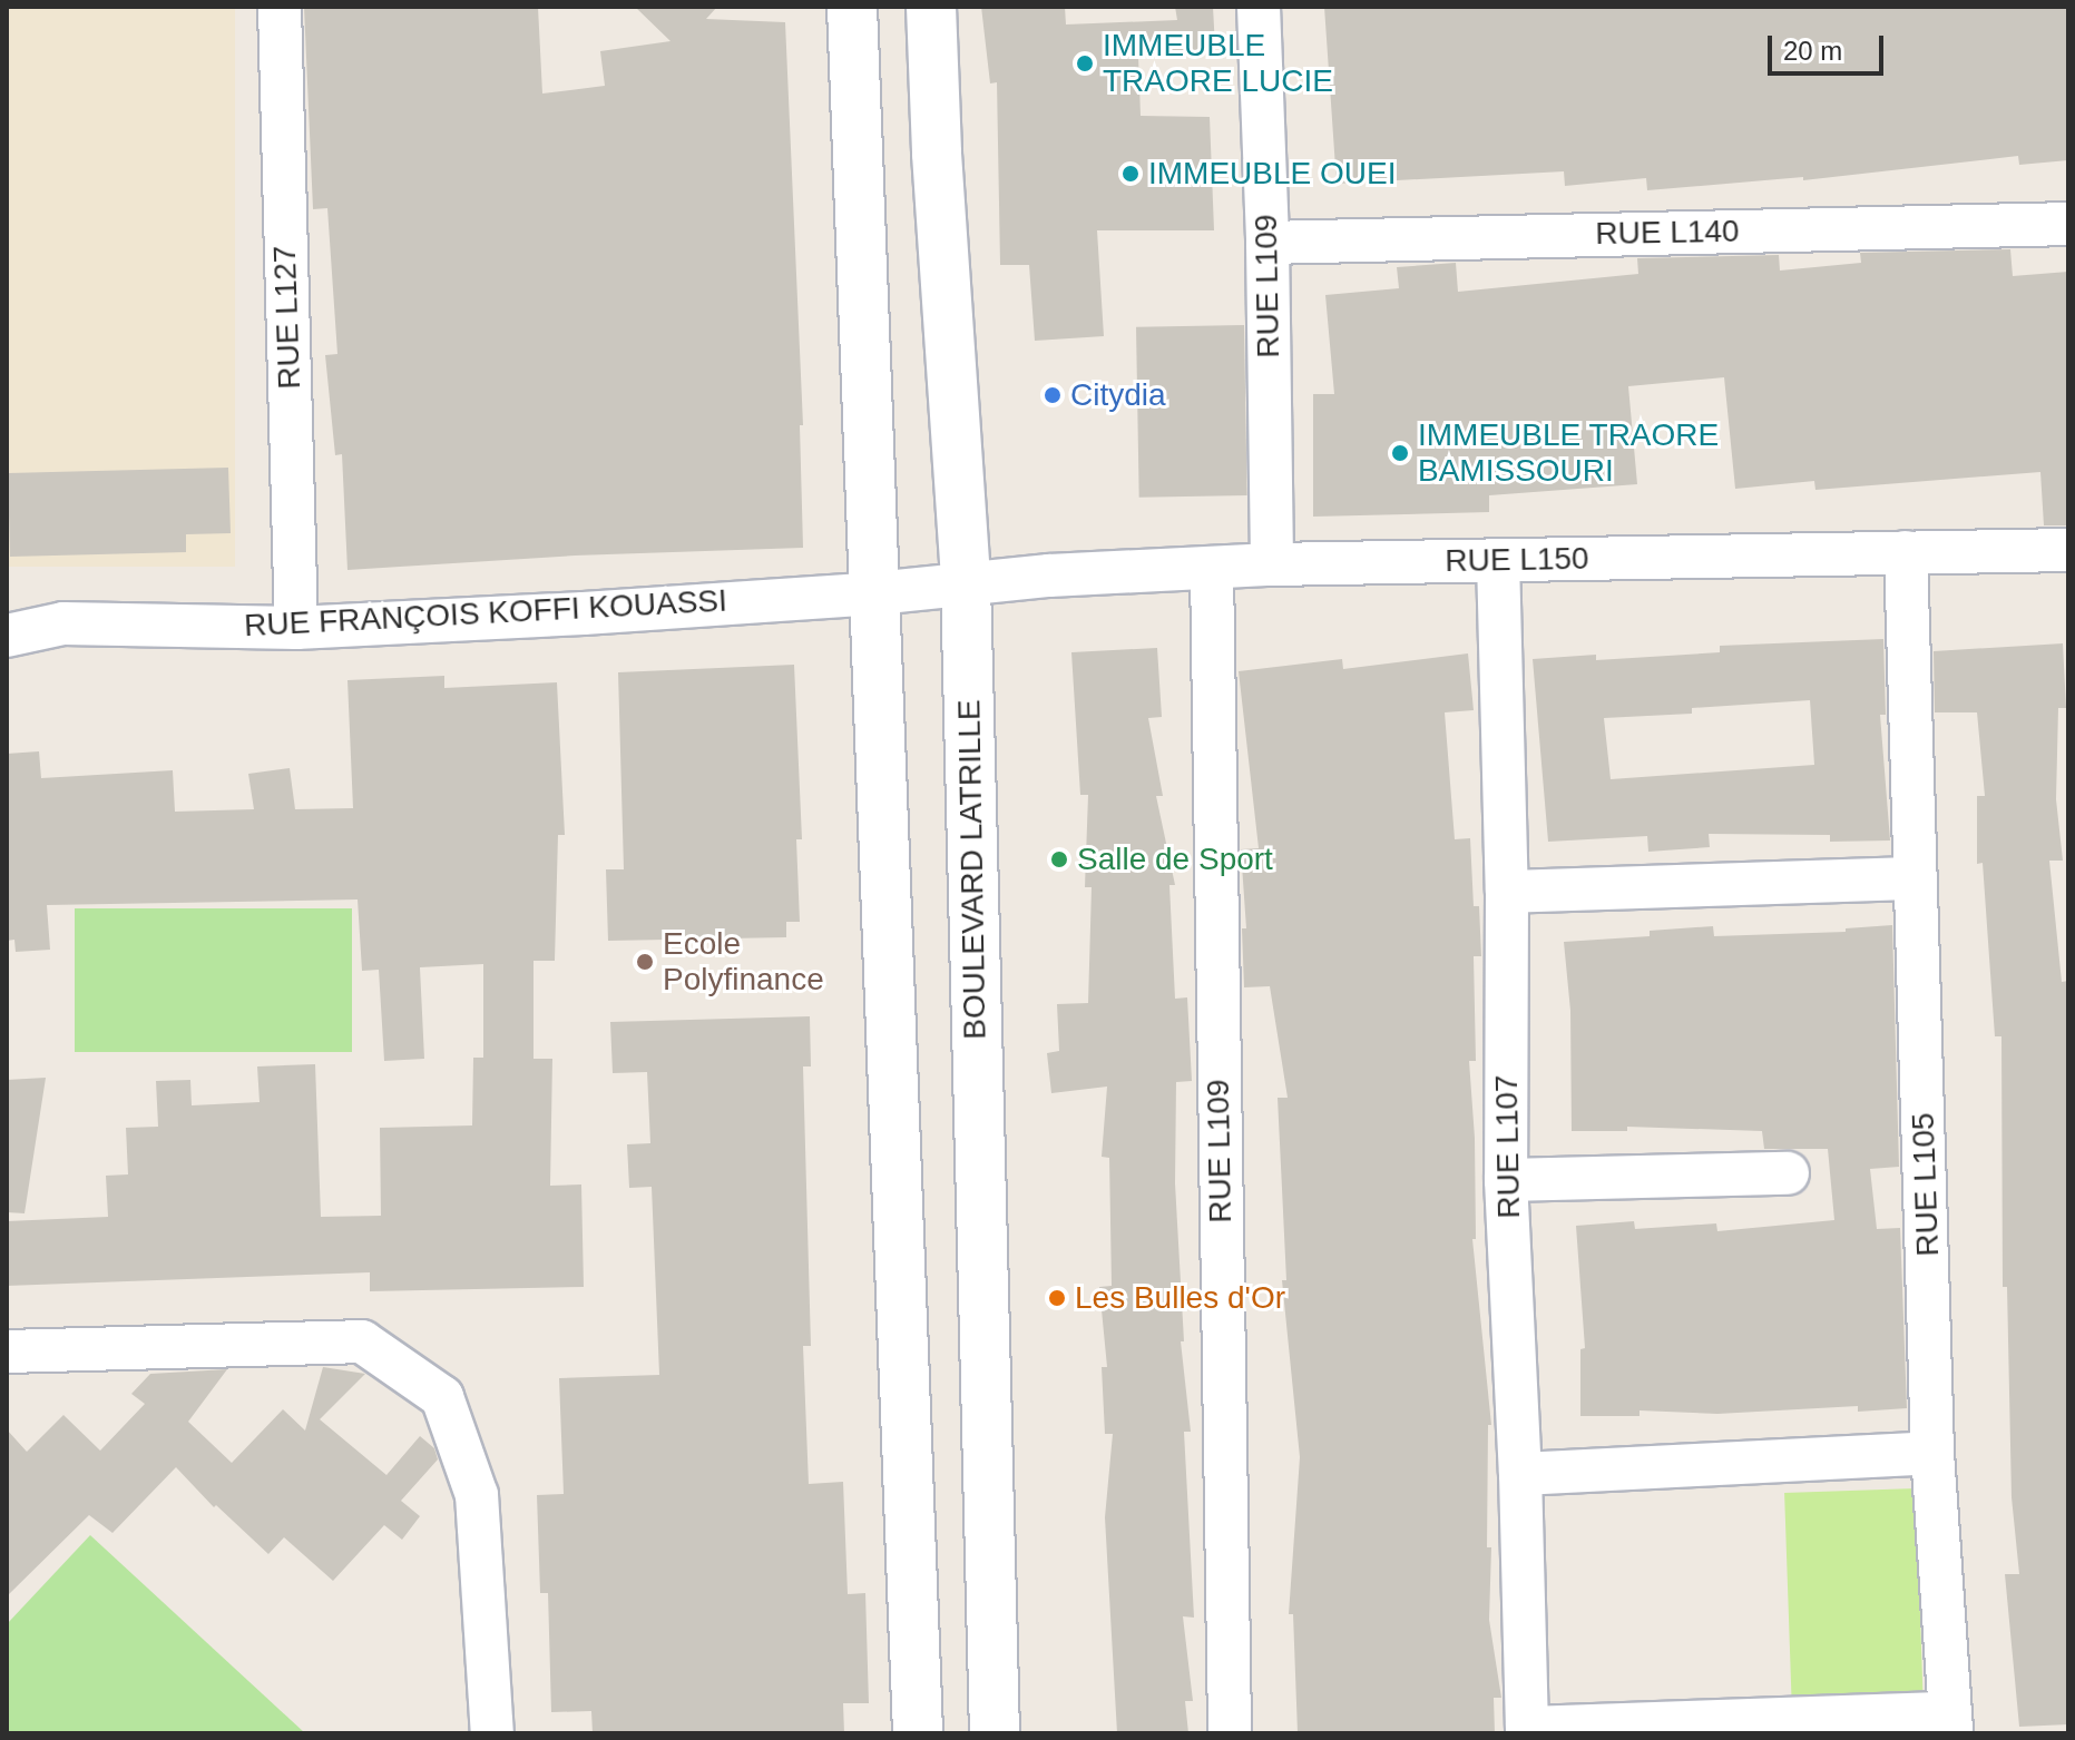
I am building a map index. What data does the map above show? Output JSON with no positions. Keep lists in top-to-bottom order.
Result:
{
  "streets": {
    "main road": ["BOULEVARD LATRILLE"],
    "street": [
      "RUE L140",
      "RUE L109",
      "RUE L127",
      "RUE L150",
      "RUE FRANÇOIS KOFFI KOUASSI",
      "RUE L107",
      "RUE L105"
    ]
  },
  "crossings": [
    ["RUE L140", "RUE L109"],
    ["RUE L109", "RUE L150"],
    ["RUE L127", "RUE FRANÇOIS KOFFI KOUASSI"],
    ["RUE L150", "RUE FRANÇOIS KOFFI KOUASSI"],
    ["RUE L150", "BOULEVARD LATRILLE"],
    ["RUE L150", "RUE L107"],
    ["RUE L150", "RUE L105"],
    ["RUE FRANÇOIS KOFFI KOUASSI", "BOULEVARD LATRILLE"]
  ],
  "places": [
    "IMMEUBLE TRAORE LUCIE",
    "IMMEUBLE OUEI",
    "Citydia",
    "IMMEUBLE TRAORE BAMISSOURI",
    "Salle de Sport",
    "Ecole Polyfinance",
    "Les Bulles d'Or"
  ],
  "scale_bar": "20 m"
}
